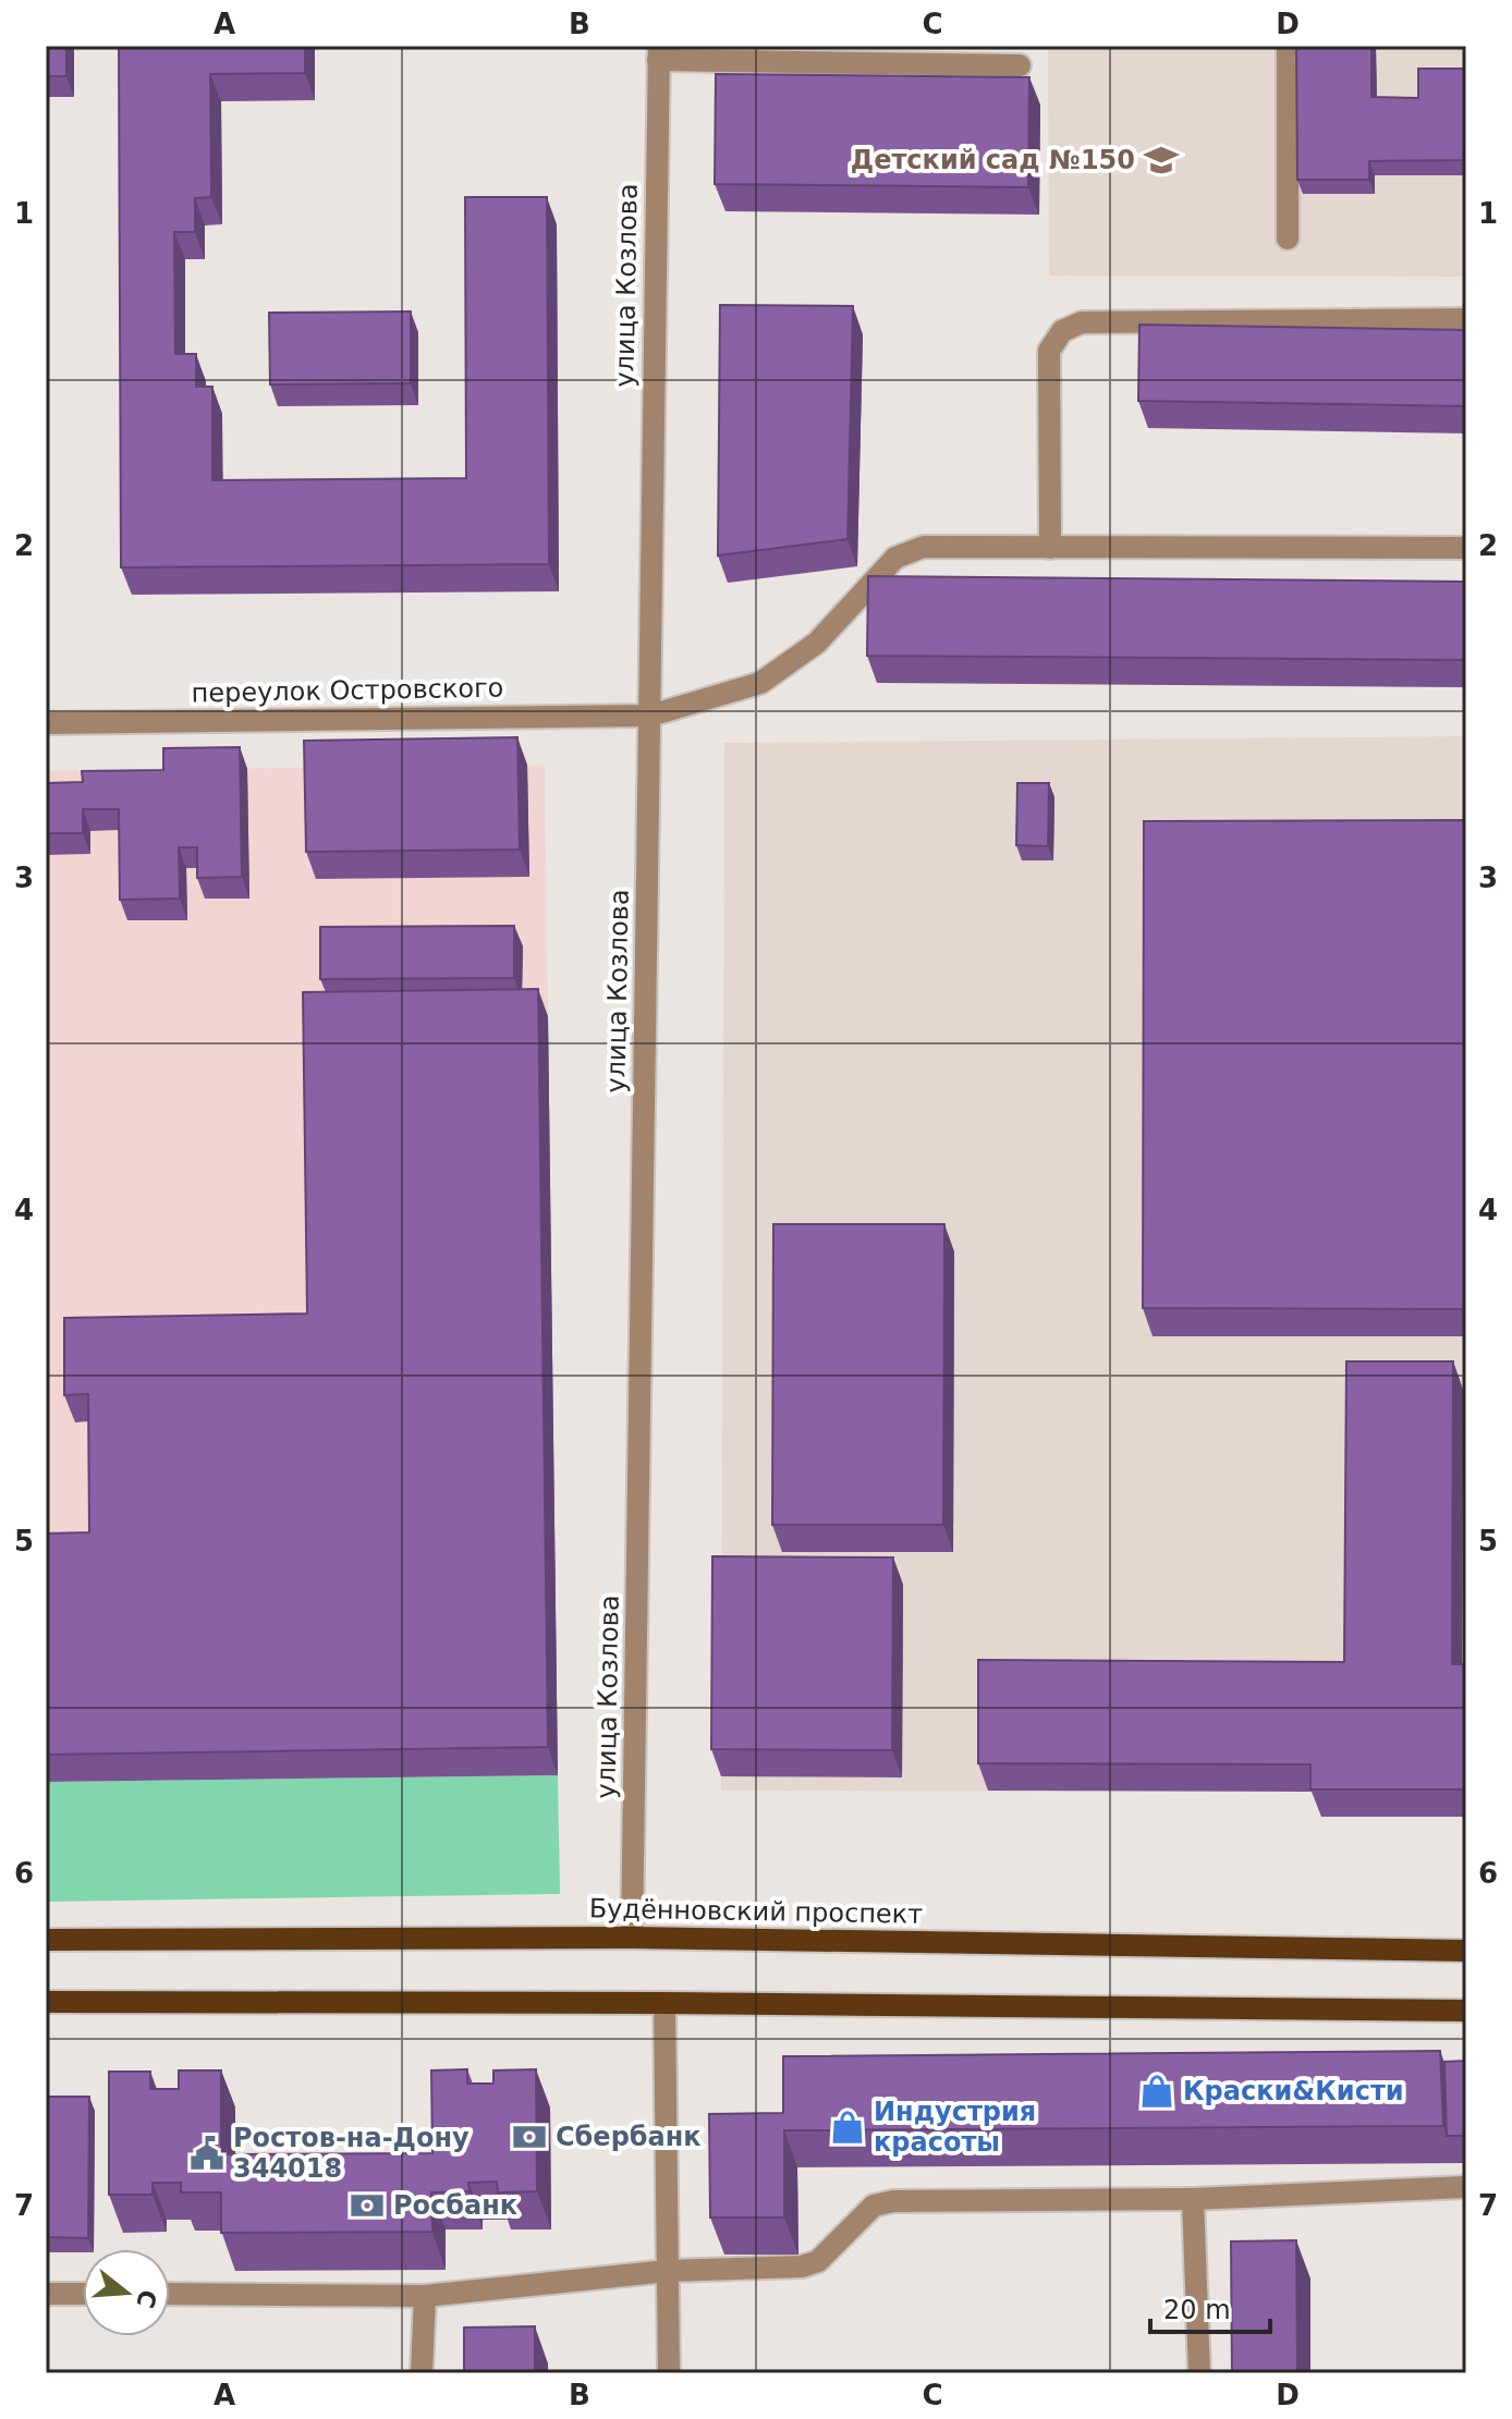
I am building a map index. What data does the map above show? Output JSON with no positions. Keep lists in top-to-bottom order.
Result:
{
  "streets": {
    "main road": ["Будённовский проспект"],
    "street": ["улица Козлова", "переулок Островского"]
  },
  "crossings": [
    ["улица Козлова", "переулок Островского"],
    ["улица Козлова", "Будённовский проспект"]
  ],
  "places": {
    "school or university": ["Детский сад №150"],
    "shop": ["Краски&Кисти", "Индустрия красоты"],
    "bank": ["Сбербанк", "Росбанк"],
    "public building": ["Ростов-на-Дону 344018"]
  },
  "scale_bar": "20 m",
  "north": "right",
  "grid": {
    "columns": [
      "A",
      "B",
      "C",
      "D"
    ],
    "rows": [
      "1",
      "2",
      "3",
      "4",
      "5",
      "6",
      "7"
    ]
  }
}
